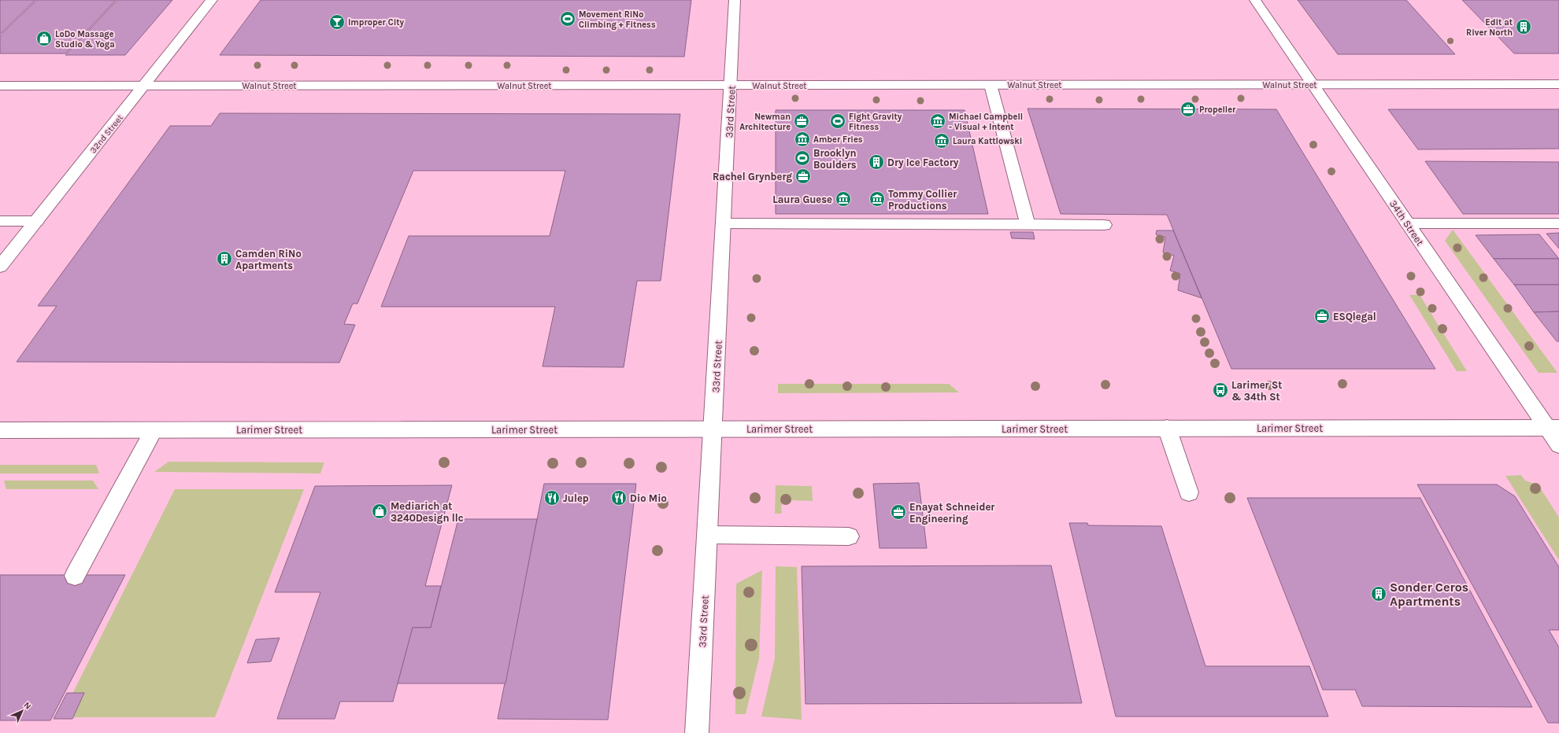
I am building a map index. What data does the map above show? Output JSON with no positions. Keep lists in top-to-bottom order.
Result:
{
  "streets": {
    "street": [
      "Walnut Street",
      "33rd Street",
      "32nd Street",
      "34th Street",
      "Larimer Street"
    ]
  },
  "crossings": [
    ["Walnut Street", "33rd Street"],
    ["Walnut Street", "32nd Street"],
    ["Walnut Street", "34th Street"],
    ["33rd Street", "Larimer Street"],
    ["34th Street", "Larimer Street"]
  ],
  "places": {
    "sports": ["Movement RiNo Climbing + Fitness", "Fight Gravity Fitness", "Brooklyn Boulders"],
    "bar": ["Improper City"],
    "building": [
      "Edit at River North",
      "Dry Ice Factory",
      "Camden RiNo Apartments",
      "Sonder Ceros Apartments"
    ],
    "shop": ["LoDo Massage Studio & Yoga", "Mediarich at 3240Design llc"],
    "office": [
      "Propeller",
      "Newman Architecture",
      "Rachel Grynberg",
      "ESQlegal",
      "Enayat Schneider Engineering"
    ],
    "museum": [
      "Michael Campbell - Visual + Intent",
      "Amber Fries",
      "Laura Kattlowski",
      "Laura Guese",
      "Tommy Collier Productions"
    ],
    "bus stop": ["Larimer St & 34th St"],
    "restaurant": ["Julep", "Dio Mio"]
  },
  "north": "top right"
}
